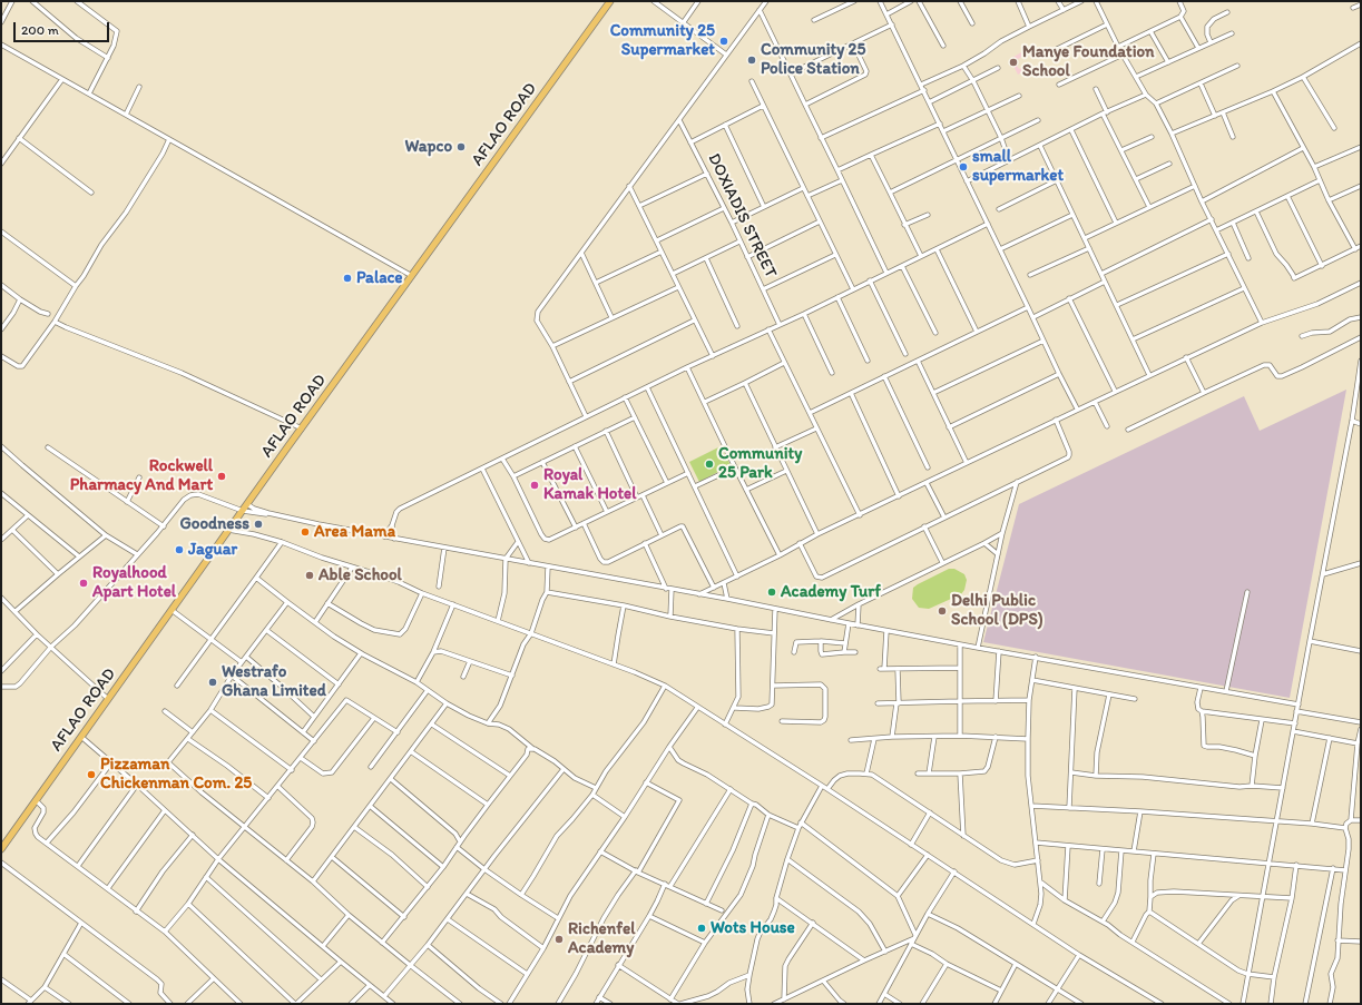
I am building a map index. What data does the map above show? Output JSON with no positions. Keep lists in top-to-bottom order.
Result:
{
  "streets": {
    "highway": ["AFLAO ROAD"],
    "street": ["DOXIADIS STREET"]
  },
  "places": [
    "Community 25 Supermarket",
    "Community 25 Police Station",
    "Manye Foundation School",
    "Wapco",
    "small supermarket",
    "Palace",
    "Community 25 Park",
    "Rockwell Pharmacy And Mart",
    "Royal Kamak Hotel",
    "Goodness",
    "Area Mama",
    "Jaguar",
    "Able School",
    "Royalhood Apart Hotel",
    "Academy Turf",
    "Delhi Public School (DPS)",
    "Westrafo Ghana Limited",
    "Pizzaman Chickenman Com. 25",
    "Wots House",
    "Richenfel Academy"
  ],
  "scale_bar": "200 m"
}
